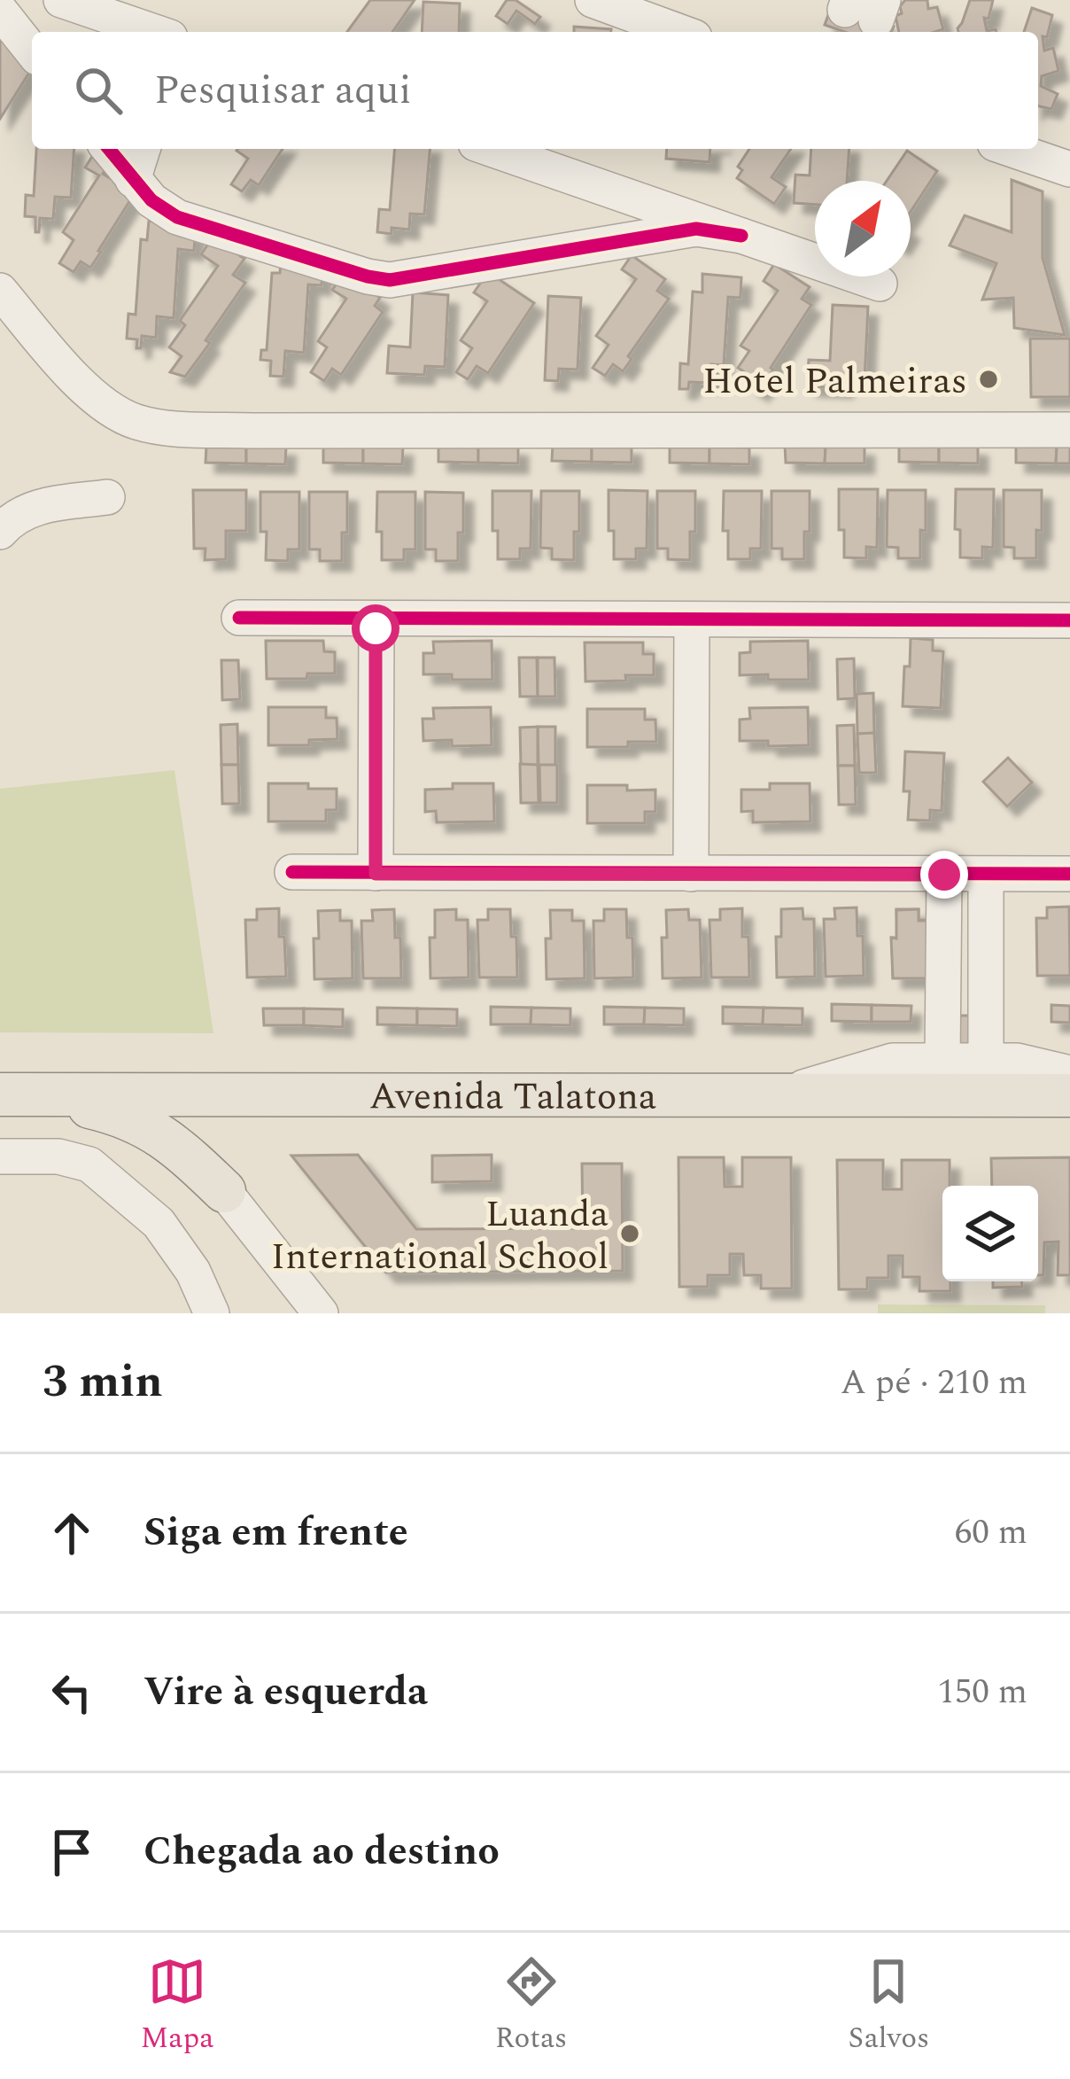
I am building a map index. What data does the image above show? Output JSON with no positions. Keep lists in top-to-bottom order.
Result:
{
  "streets": {
    "main road": ["Avenida Talatona"]
  },
  "places": ["Hotel Palmeiras", "Luanda International School"],
  "north": "top right",
  "page": {
    "search": "Pesquisar aqui",
    "heading": ["3 min", "A pé · 210 m"],
    "list": [
      ["Siga em frente", "60 m"],
      ["Vire à esquerda", "150 m"],
      "Chegada ao destino"
    ],
    "nav": ["Mapa", "Rotas", "Salvos"]
  }
}
